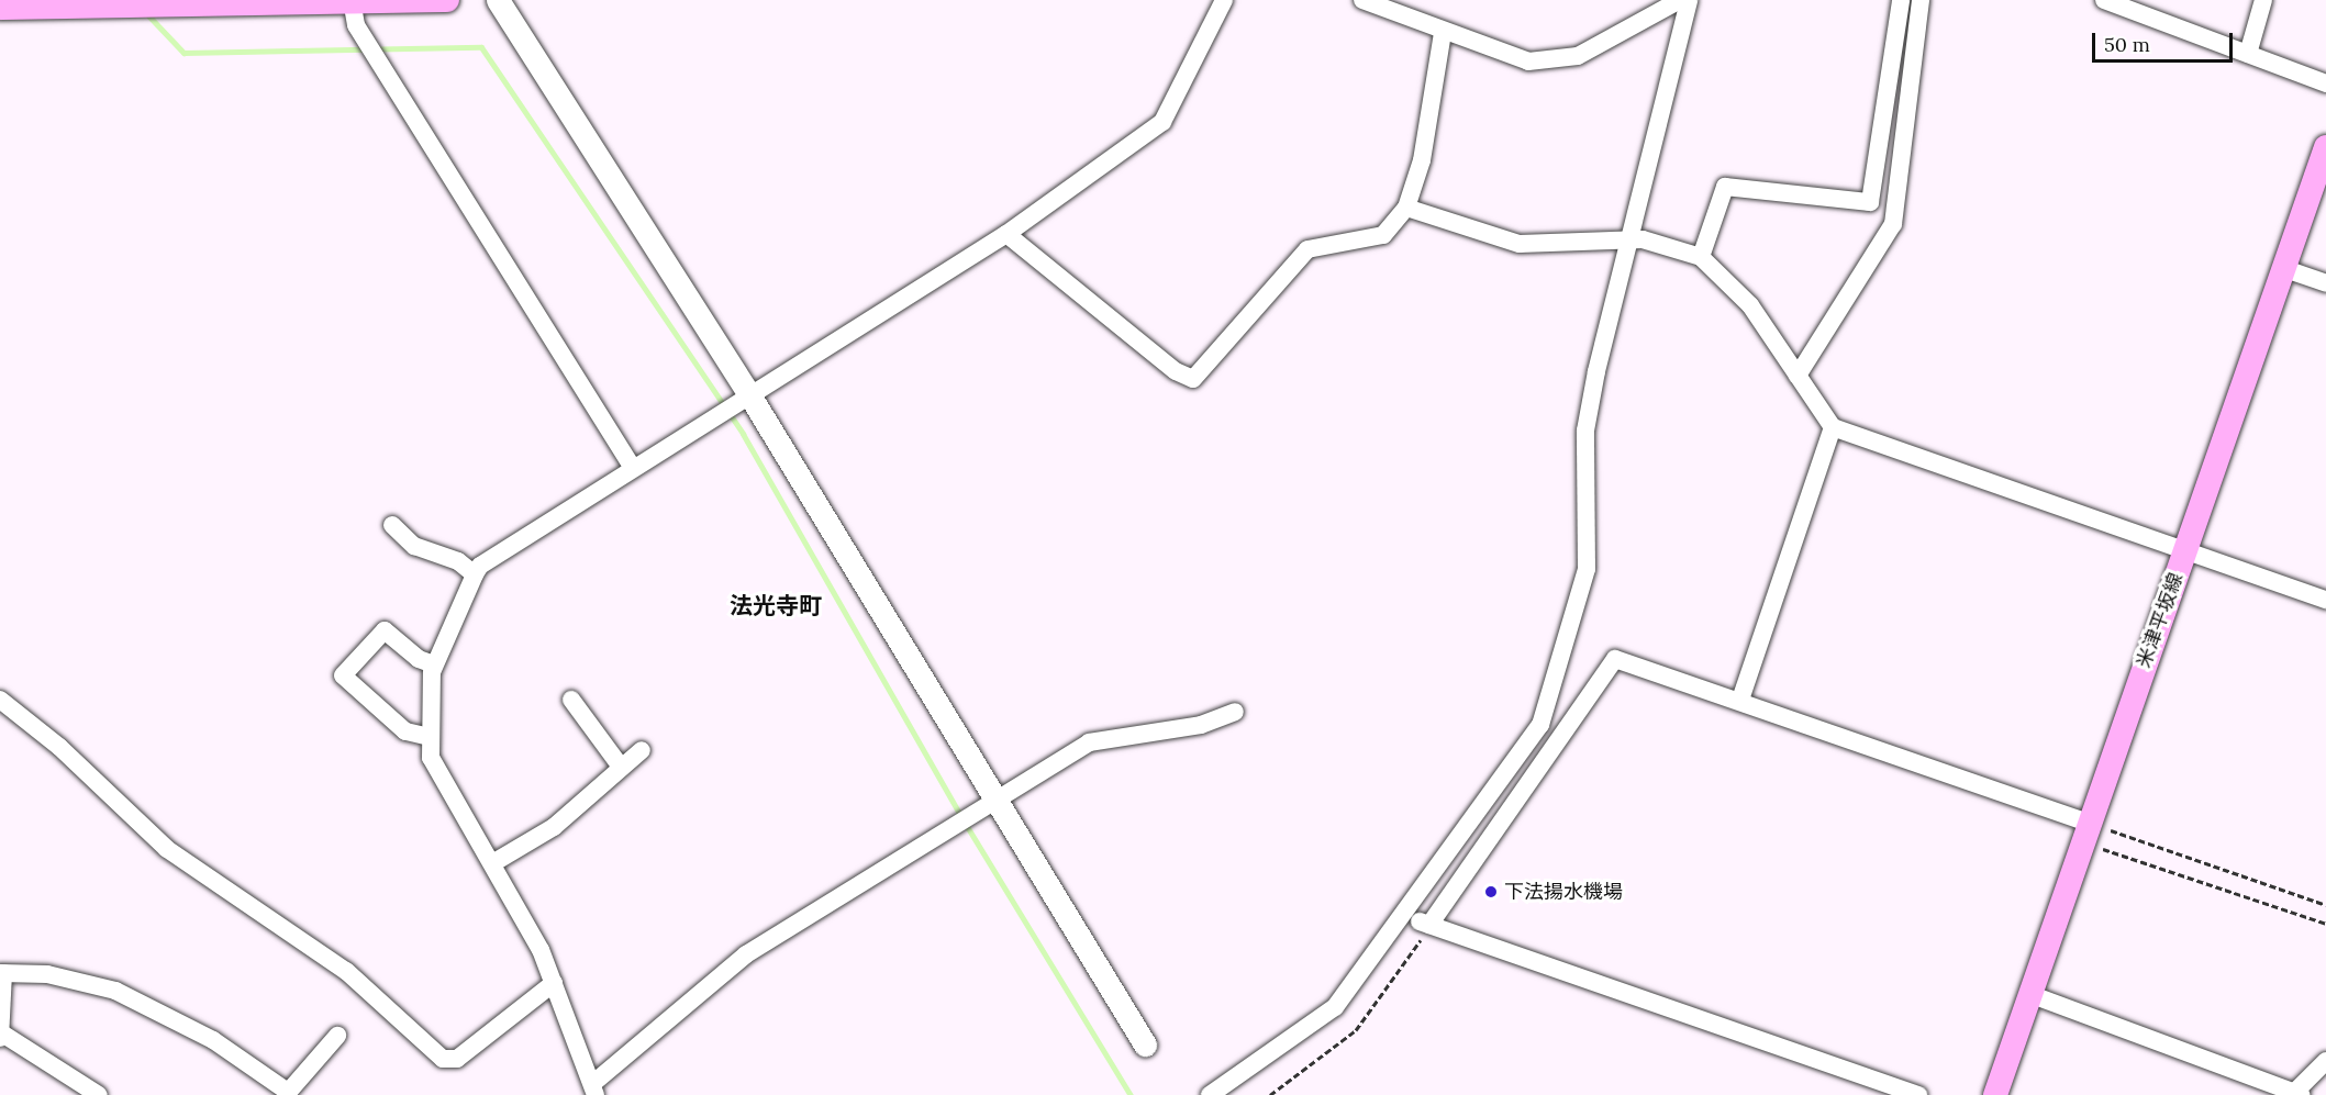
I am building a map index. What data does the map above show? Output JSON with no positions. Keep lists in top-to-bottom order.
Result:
{
  "streets": {
    "main road": ["米津平坂線"]
  },
  "districts": ["法光寺町"],
  "places": ["下法揚水機場"],
  "scale_bar": "50 m"
}
